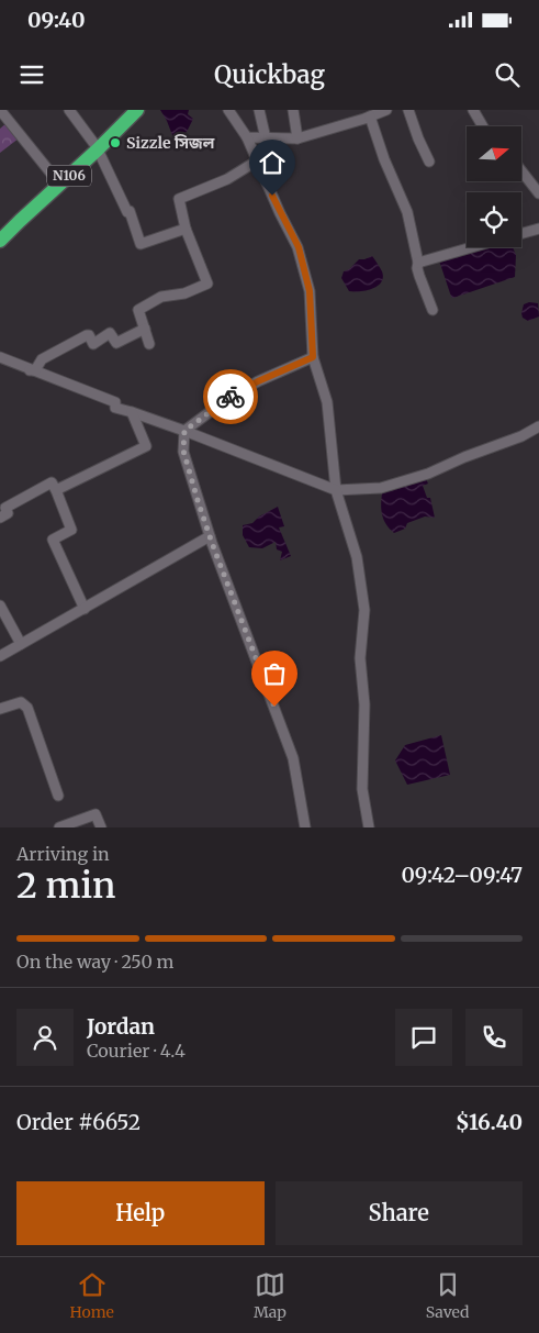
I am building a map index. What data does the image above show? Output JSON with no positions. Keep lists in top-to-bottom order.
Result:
{
  "streets": {
    "highway": ["N106"]
  },
  "places": ["Sizzle সিজল"],
  "north": "right",
  "page": {
    "status": "09:40",
    "header": "Quickbag",
    "heading": ["2 min", "Arriving in", "09:42–09:47"],
    "panel": [
      "Jordan",
      "Courier · 4.4",
      "Order #6652",
      "$16.40"
    ],
    "bar": "On the way · 250 m",
    "buttons": ["Help", "Share"],
    "tabs": ["Home", "Map", "Saved"]
  }
}
